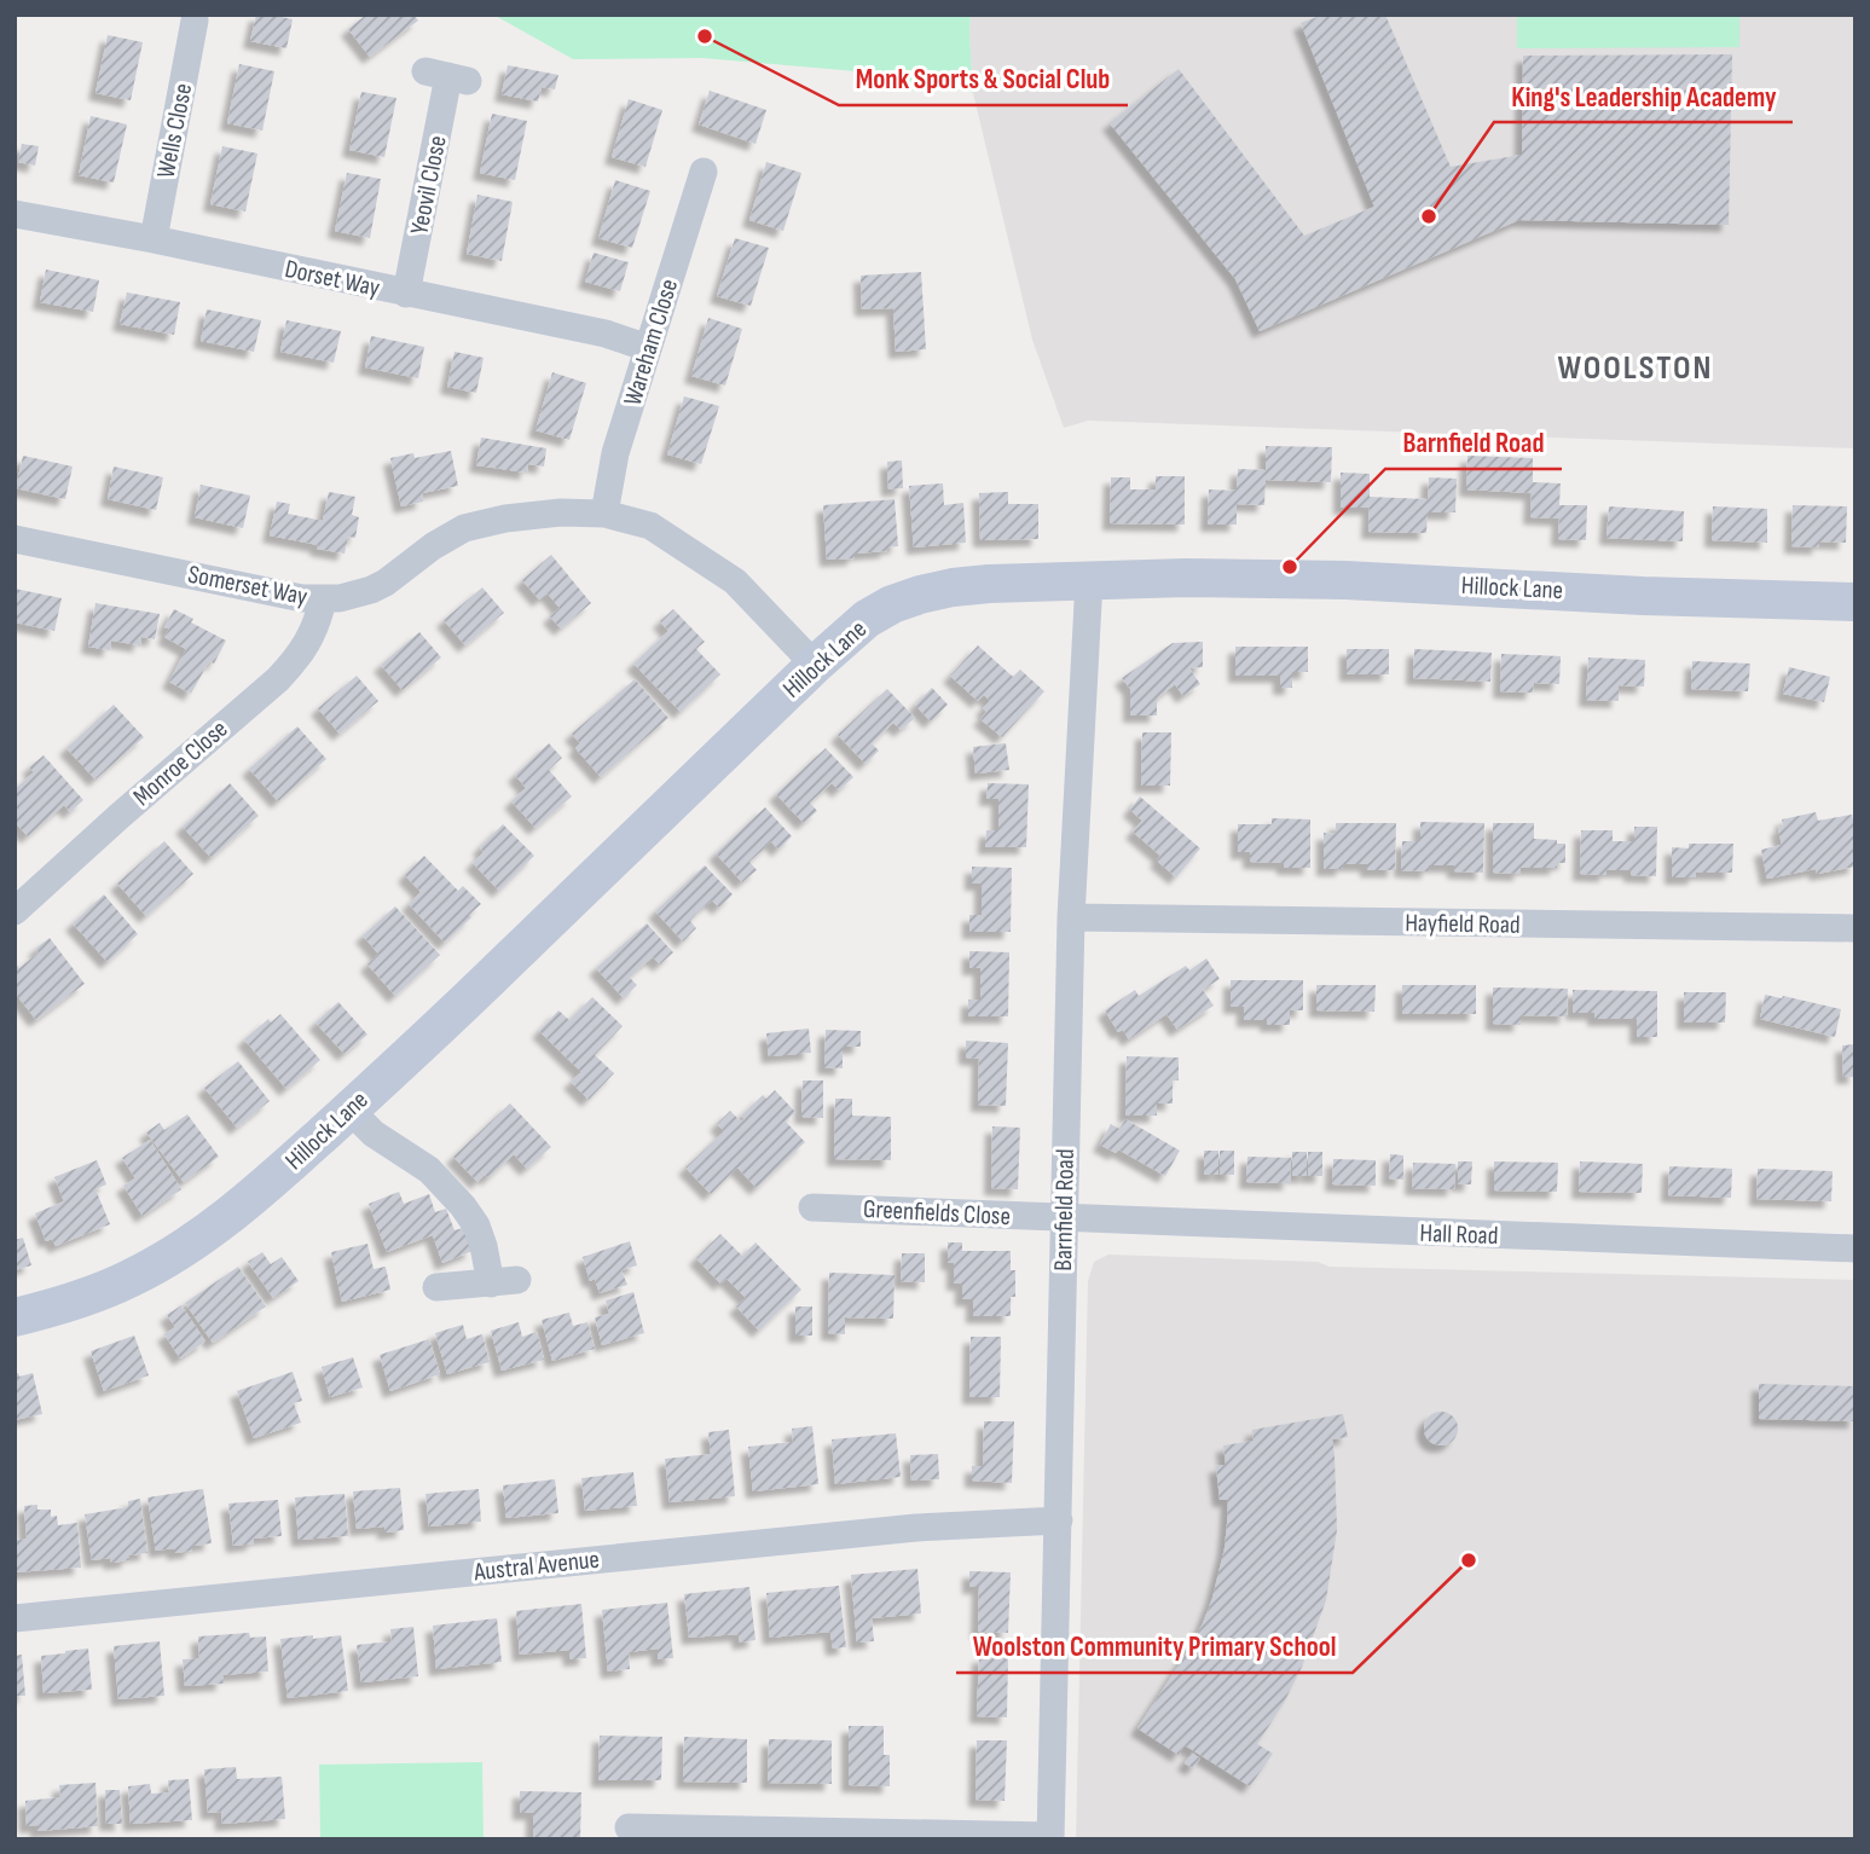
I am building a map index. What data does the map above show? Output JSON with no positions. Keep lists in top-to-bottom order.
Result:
{
  "streets": {
    "street": [
      "Wells Close",
      "Yeovil Close",
      "Dorset Way",
      "Wareham Close",
      "Somerset Way",
      "Hillock Lane",
      "Monroe Close",
      "Hayfield Road",
      "Barnfield Road",
      "Greenfields Close",
      "Hall Road",
      "Austral Avenue"
    ]
  },
  "crossings": [
    ["Wells Close", "Dorset Way"],
    ["Yeovil Close", "Dorset Way"],
    ["Dorset Way", "Wareham Close"],
    ["Wareham Close", "Somerset Way"],
    ["Somerset Way", "Hillock Lane"],
    ["Somerset Way", "Monroe Close"],
    ["Hillock Lane", "Barnfield Road"],
    ["Hayfield Road", "Barnfield Road"],
    ["Barnfield Road", "Greenfields Close"],
    ["Barnfield Road", "Hall Road"],
    ["Barnfield Road", "Austral Avenue"],
    ["Greenfields Close", "Hall Road"]
  ],
  "districts": ["WOOLSTON"],
  "places": [
    "Monk Sports & Social Club",
    "King's Leadership Academy",
    "Barnfield Road",
    "Woolston Community Primary School"
  ]
}
